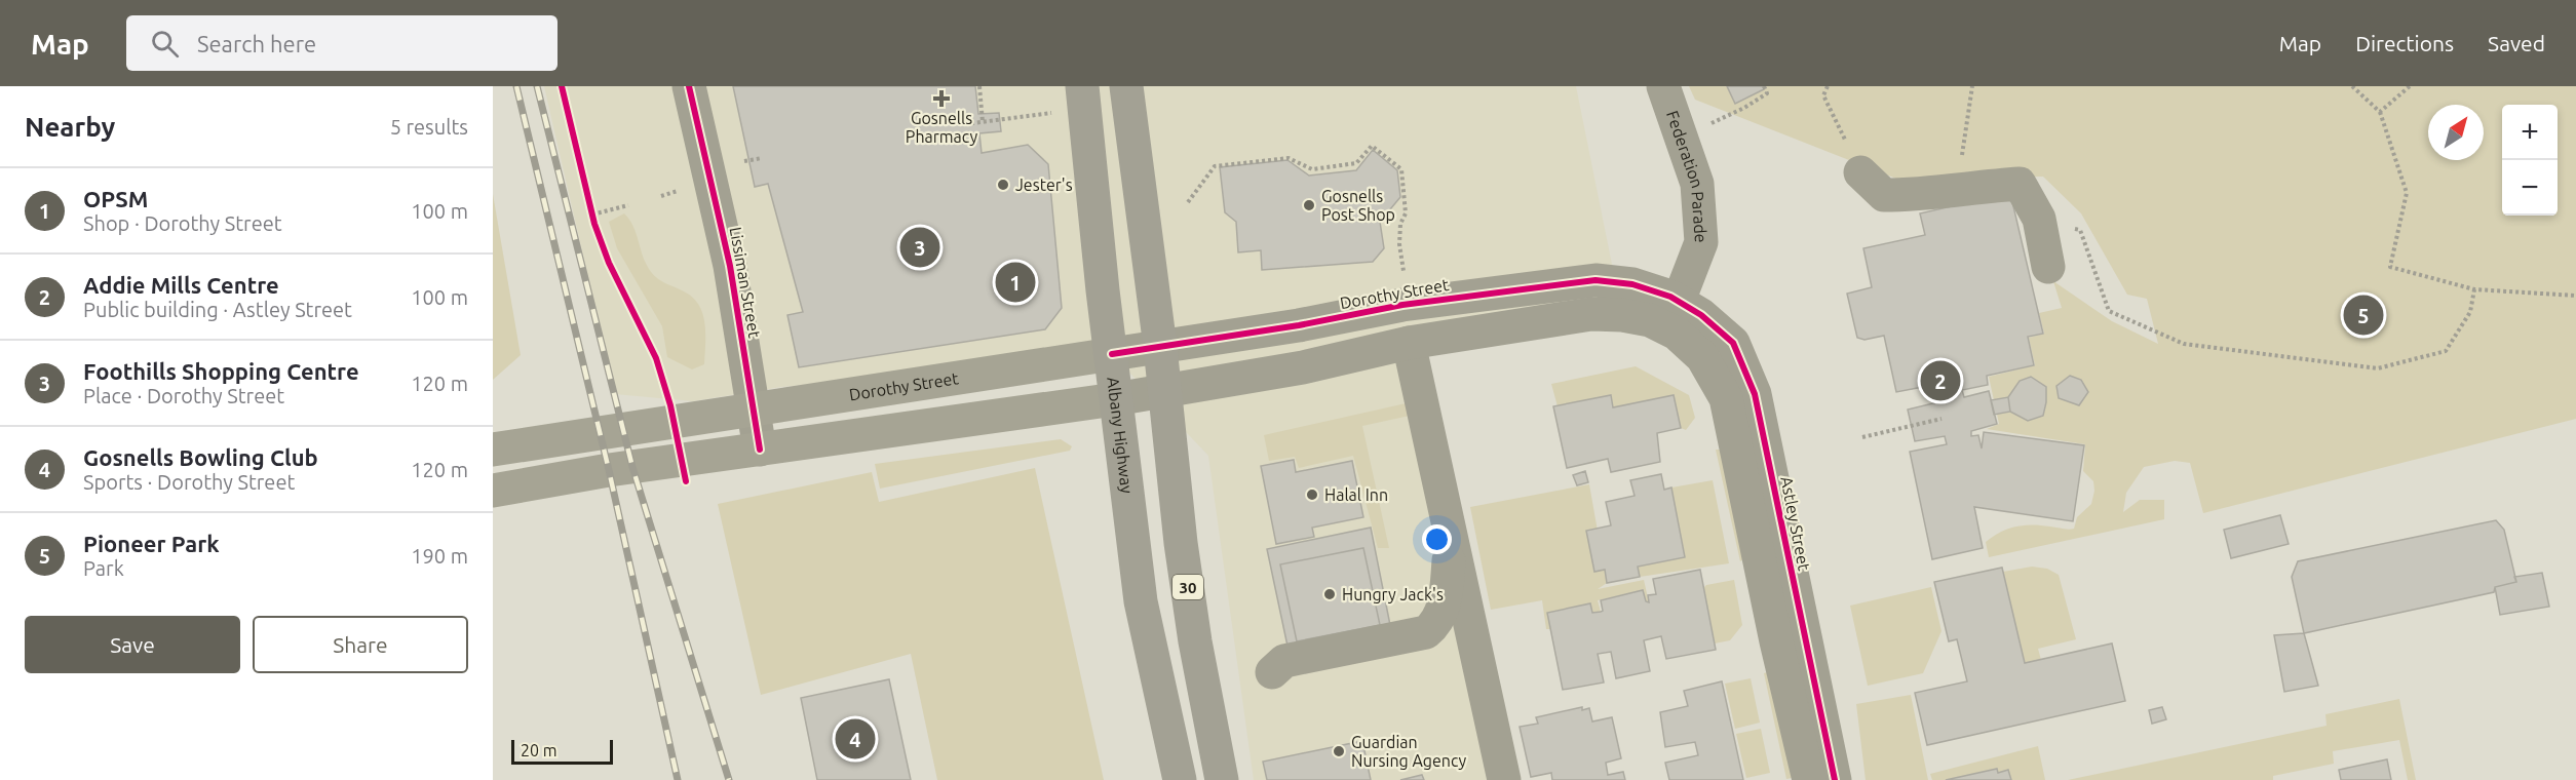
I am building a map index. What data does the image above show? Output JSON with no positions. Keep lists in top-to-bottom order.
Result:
{
  "streets": {
    "highway": ["Albany Highway", "30"],
    "main road": ["Dorothy Street"],
    "street": ["Federation Parade", "Lissiman Street", "Astley Street"]
  },
  "crossings": [
    ["Federation Parade", "Dorothy Street"],
    ["Federation Parade", "Astley Street"],
    ["Lissiman Street", "Dorothy Street"],
    ["Dorothy Street", "Albany Highway"],
    ["Dorothy Street", "Astley Street"],
    ["Dorothy Street", "30"]
  ],
  "places": {
    "health": ["Gosnells Pharmacy"],
    "other": [
      "Jester's",
      "Gosnells Post Shop",
      "Halal Inn",
      "Hungry Jack's",
      "Guardian Nursing Agency"
    ]
  },
  "scale_bar": "20 m",
  "north": "top right",
  "page": {
    "header": "Map",
    "search": "Search here",
    "nav": ["Map", "Directions", "Saved"],
    "heading": ["Nearby", "5 results"],
    "map_buttons": ["+", "−"],
    "list": [
      {
        "mark": "1",
        "name": "OPSM",
        "note": "Shop · Dorothy Street",
        "value": "100 m"
      },
      {
        "mark": "2",
        "name": "Addie Mills Centre",
        "note": "Public building · Astley Street",
        "value": "100 m"
      },
      {
        "mark": "3",
        "name": "Foothills Shopping Centre",
        "note": "Place · Dorothy Street",
        "value": "120 m"
      },
      {
        "mark": "4",
        "name": "Gosnells Bowling Club",
        "note": "Sports · Dorothy Street",
        "value": "120 m"
      },
      {
        "mark": "5",
        "name": "Pioneer Park",
        "note": "Park",
        "value": "190 m"
      }
    ],
    "pins": [
      "3",
      "1",
      "5",
      "2",
      "4"
    ],
    "buttons": ["Save", "Share"],
    "scale": "20 m"
  }
}
